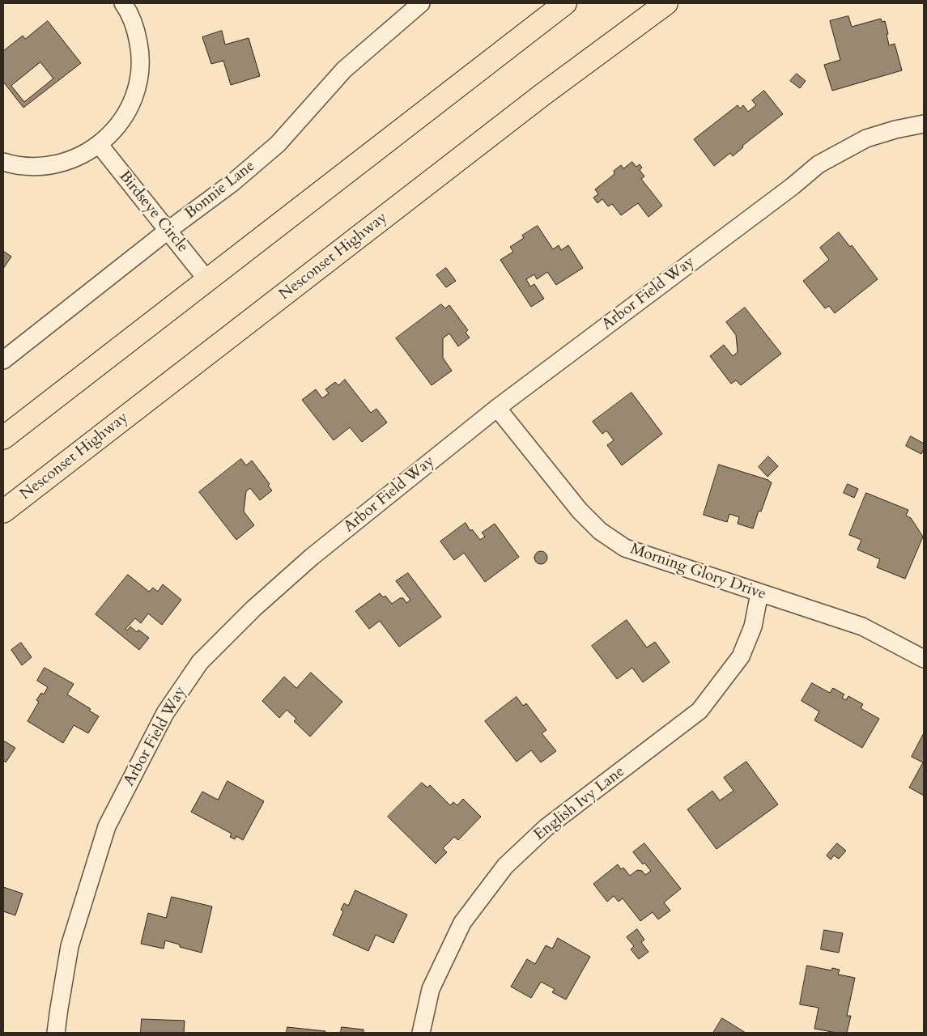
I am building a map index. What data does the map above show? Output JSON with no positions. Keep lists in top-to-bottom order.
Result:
{
  "streets": {
    "highway": ["Nesconset Highway"],
    "street": [
      "Bonnie Lane",
      "Birdseye Circle",
      "Arbor Field Way",
      "Morning Glory Drive",
      "English Ivy Lane"
    ]
  },
  "crossings": [
    ["Bonnie Lane", "Birdseye Circle"],
    ["Arbor Field Way", "Morning Glory Drive"],
    ["Morning Glory Drive", "English Ivy Lane"]
  ]
}
